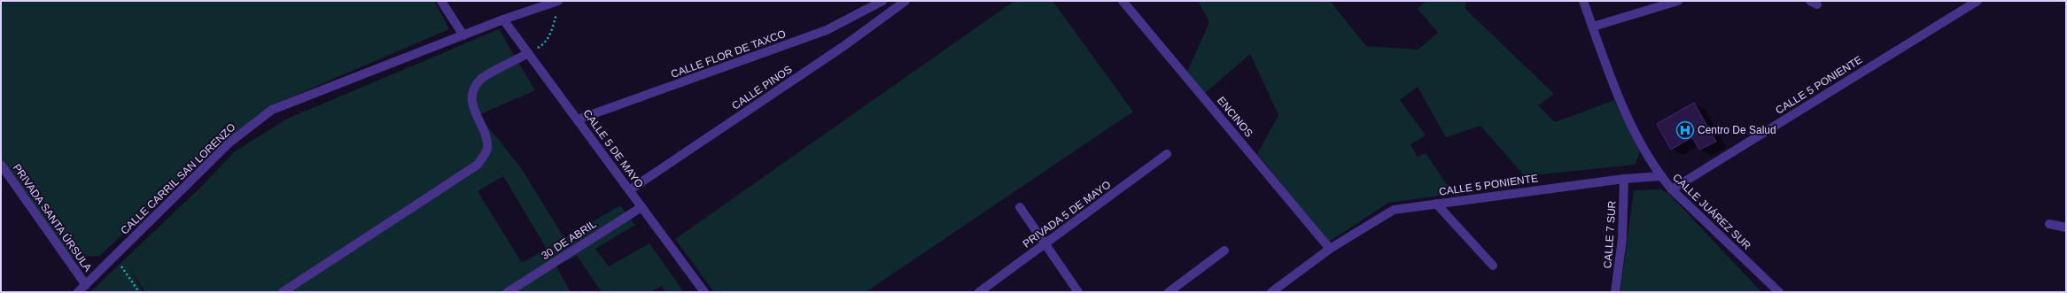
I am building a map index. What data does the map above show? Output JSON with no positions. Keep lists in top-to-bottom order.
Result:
{
  "streets": {
    "street": [
      "CALLE FLOR DE TAXCO",
      "CALLE 5 PONIENTE",
      "CALLE PINOS",
      "ENCINOS",
      "CALLE 5 DE MAYO",
      "CALLE CARRIL SAN LORENZO",
      "CALLE JUÁREZ SUR",
      "PRIVADA 5 DE MAYO",
      "PRIVADA SANTA ÚRSULA",
      "CALLE 7 SUR",
      "30 DE ABRIL"
    ]
  },
  "crossings": [
    ["CALLE FLOR DE TAXCO", "CALLE 5 DE MAYO"],
    ["CALLE 5 PONIENTE", "ENCINOS"],
    ["CALLE 5 PONIENTE", "CALLE JUÁREZ SUR"],
    ["CALLE 5 PONIENTE", "CALLE 7 SUR"],
    ["CALLE PINOS", "CALLE 5 DE MAYO"],
    ["CALLE 5 DE MAYO", "CALLE CARRIL SAN LORENZO"],
    ["CALLE 5 DE MAYO", "30 DE ABRIL"],
    ["CALLE CARRIL SAN LORENZO", "PRIVADA SANTA ÚRSULA"]
  ],
  "places": {
    "hospital": ["Centro De Salud"]
  }
}
